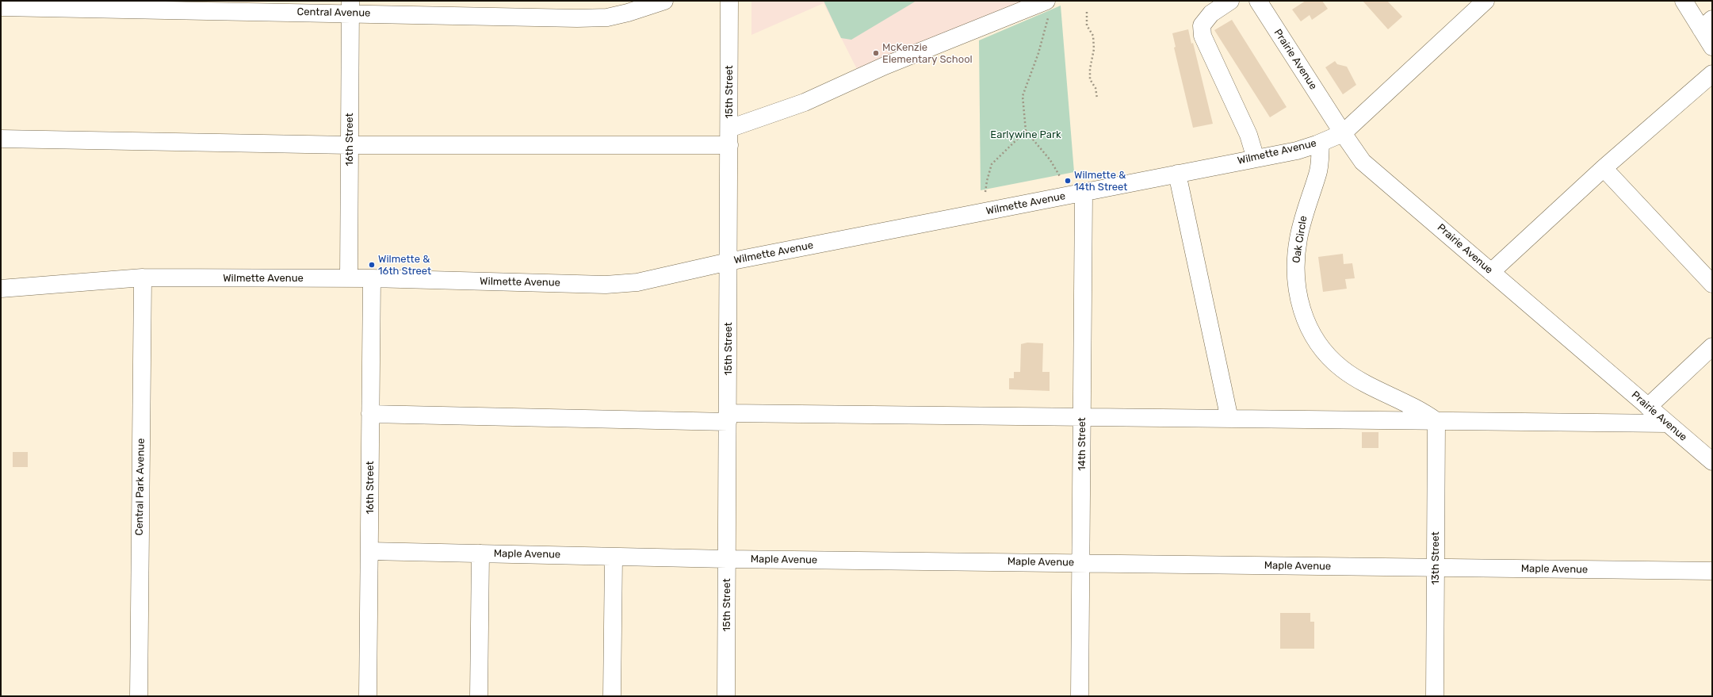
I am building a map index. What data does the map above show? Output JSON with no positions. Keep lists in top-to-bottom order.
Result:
{
  "streets": {
    "street": [
      "Central Avenue",
      "Prairie Avenue",
      "15th Street",
      "16th Street",
      "Wilmette Avenue",
      "Oak Circle",
      "14th Street",
      "Central Park Avenue",
      "Maple Avenue",
      "13th Street"
    ]
  },
  "crossings": [
    ["Central Avenue", "16th Street"],
    ["Prairie Avenue", "Wilmette Avenue"],
    ["15th Street", "Wilmette Avenue"],
    ["15th Street", "Maple Avenue"],
    ["16th Street", "Wilmette Avenue"],
    ["16th Street", "Maple Avenue"],
    ["Wilmette Avenue", "Oak Circle"],
    ["Wilmette Avenue", "14th Street"],
    ["Wilmette Avenue", "Central Park Avenue"],
    ["Oak Circle", "13th Street"],
    ["14th Street", "Maple Avenue"],
    ["Maple Avenue", "13th Street"]
  ],
  "parks": ["Earlywine Park"],
  "places": ["McKenzie Elementary School", "Wilmette & 14th Street", "Wilmette & 16th Street"]
}
